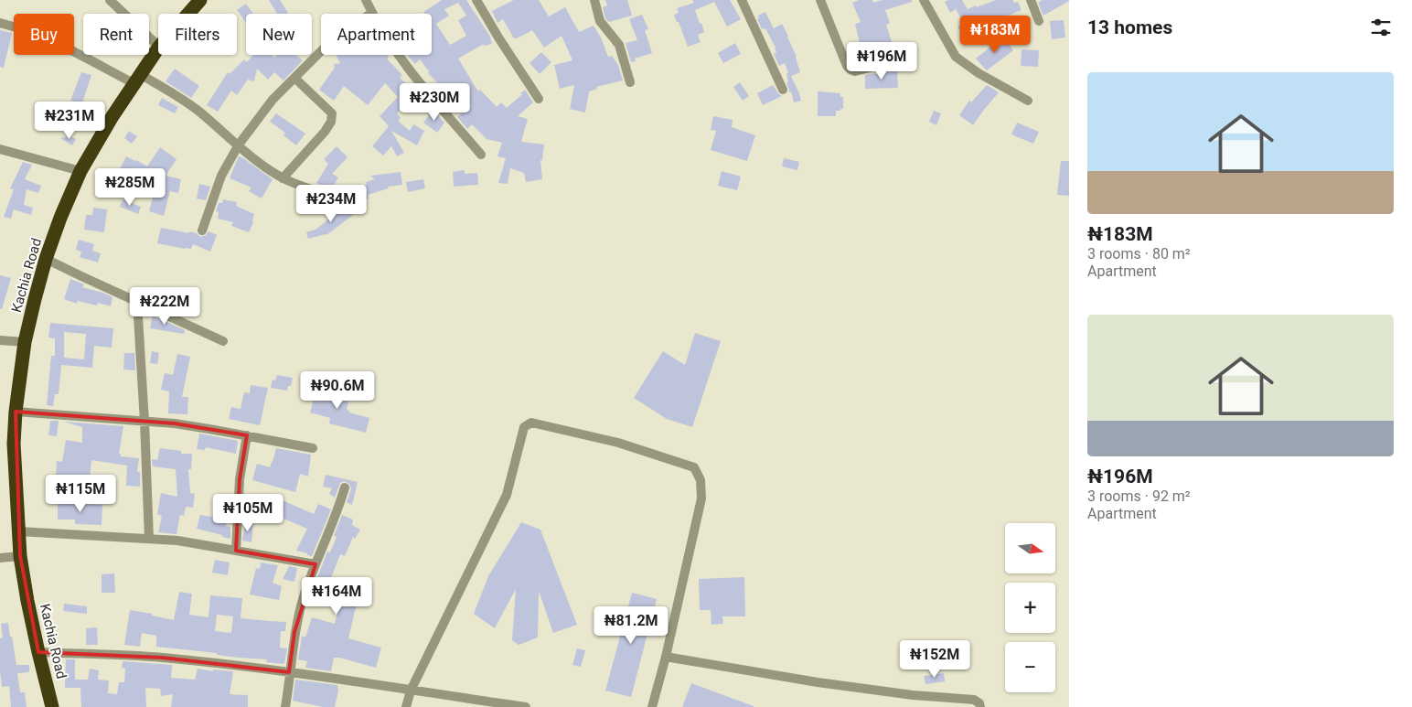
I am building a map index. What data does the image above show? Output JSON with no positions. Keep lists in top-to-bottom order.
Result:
{
  "streets": {
    "highway": ["Kachia Road"]
  },
  "north": "right",
  "page": {
    "heading": "13 homes",
    "chip": [
      "Buy",
      "Rent",
      "Filters",
      "New",
      "Apartment"
    ],
    "price": [
      "₦183M",
      "₦196M",
      "₦230M",
      "₦231M",
      "₦285M",
      "₦234M",
      "₦222M",
      "₦90.6M",
      "₦115M",
      "₦105M",
      "₦164M",
      "₦81.2M",
      "₦152M"
    ],
    "list": [
      {
        "name": "₦183M",
        "note": "3 rooms · 80 m² · Apartment"
      },
      {
        "name": "₦196M",
        "note": "3 rooms · 92 m² · Apartment"
      }
    ],
    "map_buttons": ["+", "−"]
  }
}
